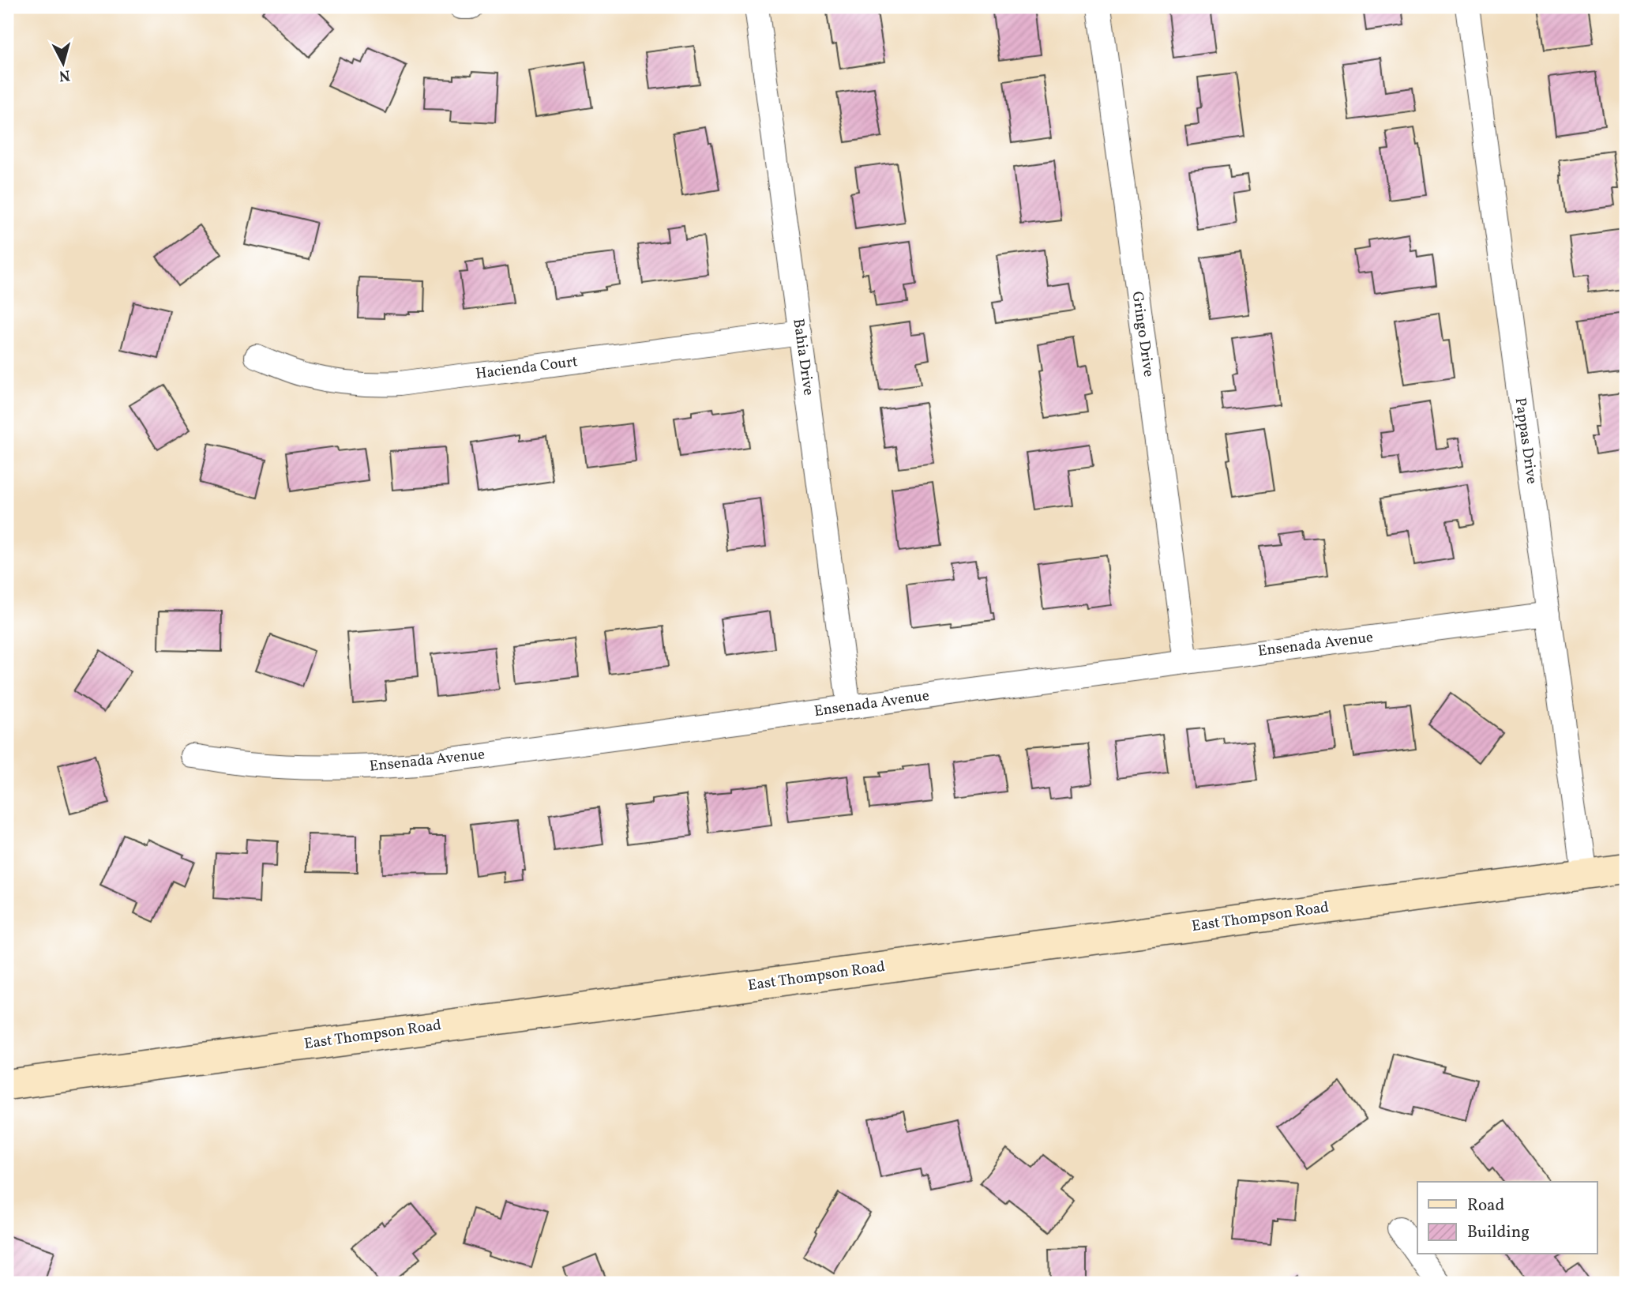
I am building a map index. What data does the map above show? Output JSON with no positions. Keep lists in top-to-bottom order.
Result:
{
  "streets": {
    "main road": ["East Thompson Road"],
    "street": [
      "Gringo Drive",
      "Bahia Drive",
      "Hacienda Court",
      "Pappas Drive",
      "Ensenada Avenue"
    ]
  },
  "crossings": [
    ["Gringo Drive", "Ensenada Avenue"],
    ["Bahia Drive", "Hacienda Court"],
    ["Bahia Drive", "Ensenada Avenue"],
    ["Pappas Drive", "Ensenada Avenue"],
    ["Pappas Drive", "East Thompson Road"]
  ],
  "legend": ["Road", "Building"],
  "north": "bottom"
}
